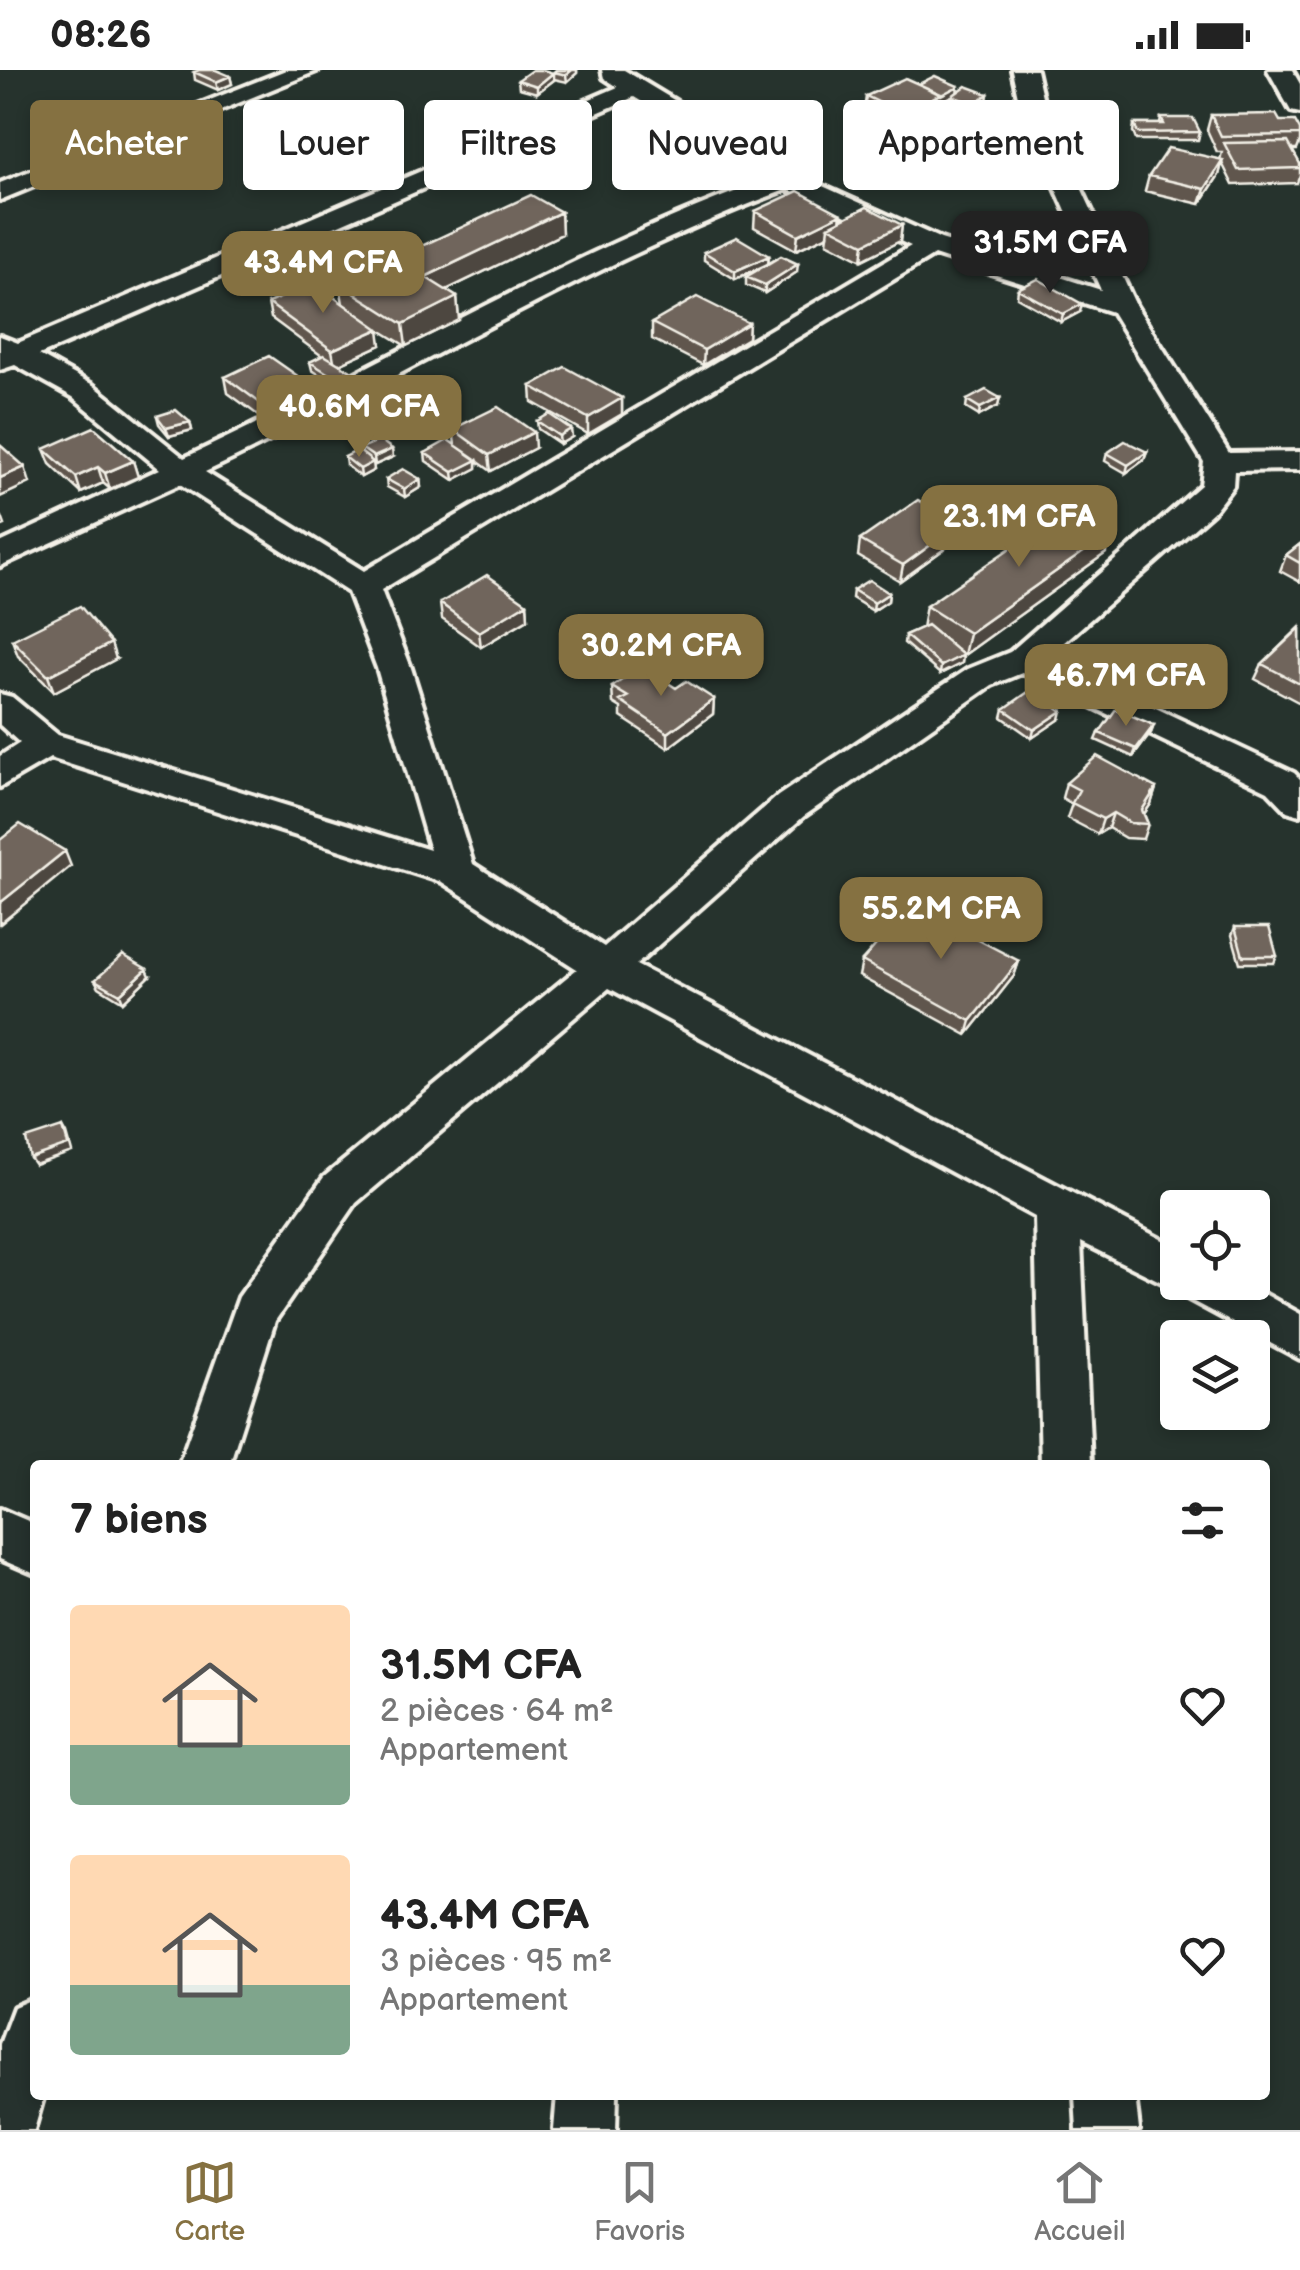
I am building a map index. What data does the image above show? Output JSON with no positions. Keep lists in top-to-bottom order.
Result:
{
  "page": {
    "status": "08:26",
    "chip": [
      "Acheter",
      "Louer",
      "Filtres",
      "Nouveau",
      "Appartement"
    ],
    "price": [
      "31.5M CFA",
      "43.4M CFA",
      "40.6M CFA",
      "23.1M CFA",
      "30.2M CFA",
      "46.7M CFA",
      "55.2M CFA"
    ],
    "heading": "7 biens",
    "list": [
      {
        "name": "31.5M CFA",
        "note": "2 pièces · 64 m² · Appartement"
      },
      {
        "name": "43.4M CFA",
        "note": "3 pièces · 95 m² · Appartement"
      }
    ],
    "tabs": ["Carte", "Favoris", "Accueil"]
  }
}
